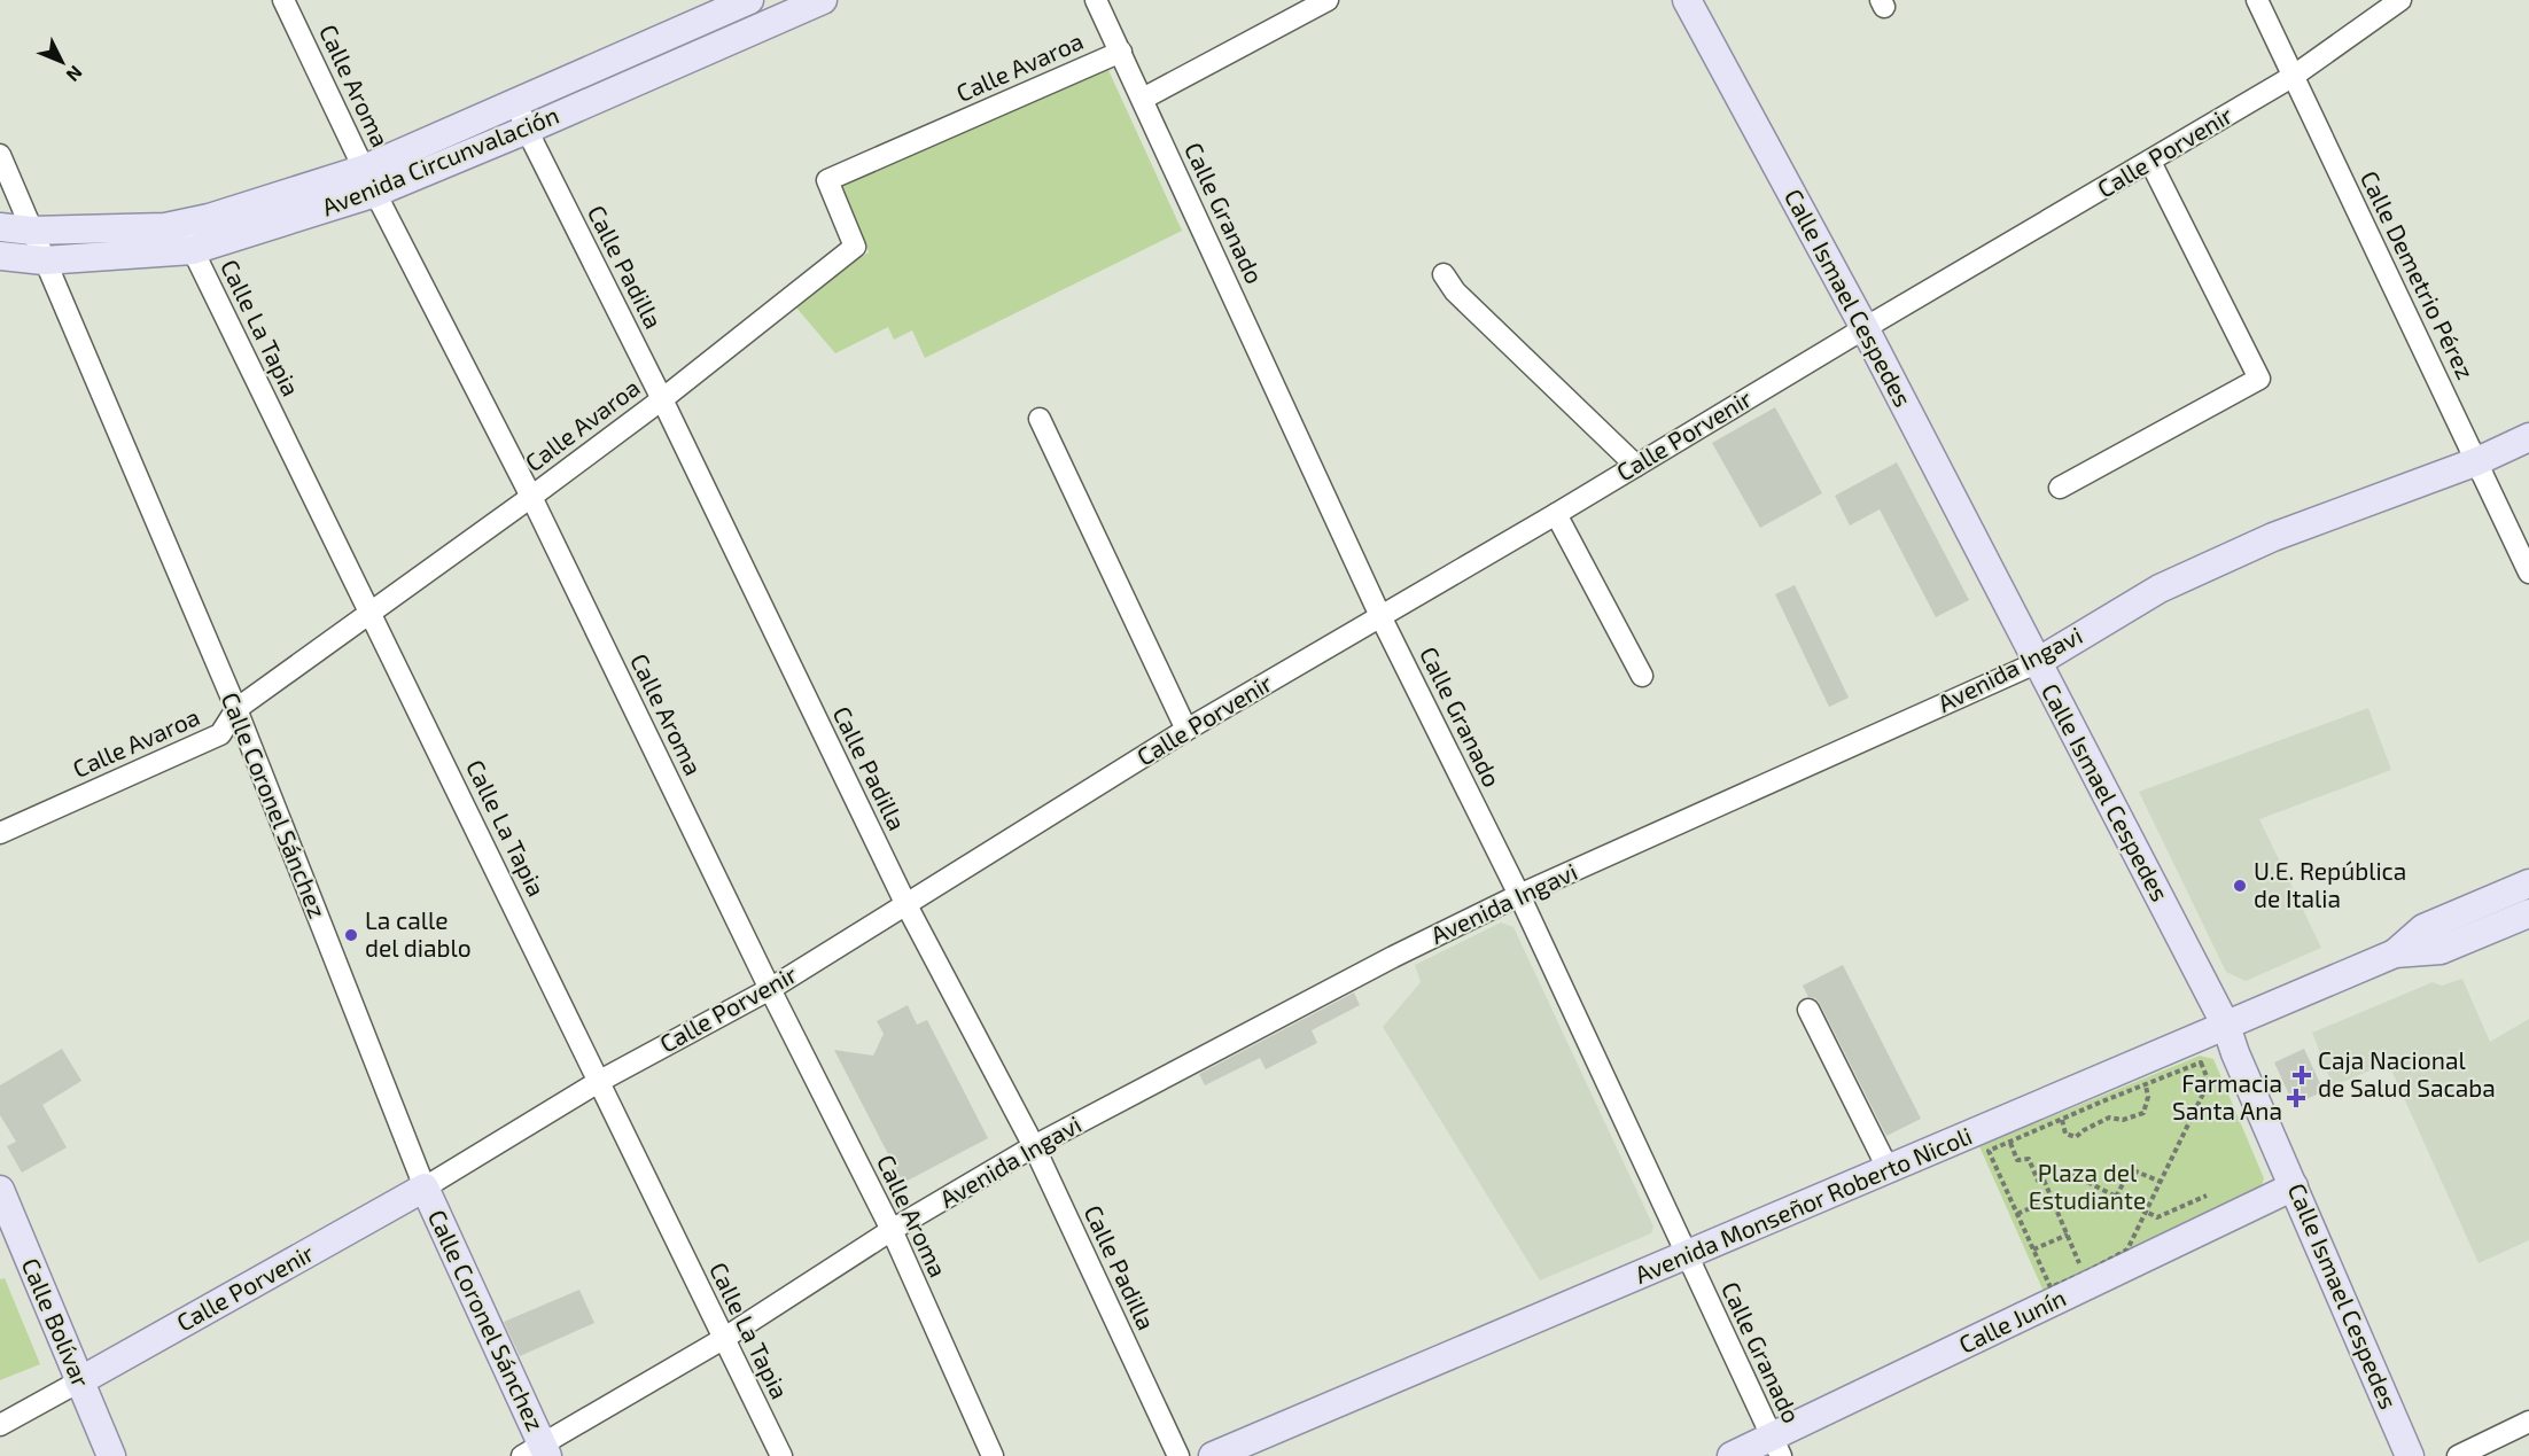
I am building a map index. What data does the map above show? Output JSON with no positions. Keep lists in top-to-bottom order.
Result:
{
  "streets": {
    "main road": [
      "Calle Porvenir",
      "Avenida Circunvalación",
      "Calle Ismael Cespedes",
      "Avenida Ingavi",
      "Calle Coronel Sánchez",
      "Avenida Monseñor Roberto Nicoli",
      "Calle Junín",
      "Calle Bolívar"
    ],
    "street": [
      "Calle Avaroa",
      "Calle Aroma",
      "Calle Granado",
      "Calle Padilla",
      "Calle Demetrio Pérez",
      "Calle La Tapia"
    ]
  },
  "crossings": [
    ["Calle Avaroa", "Calle Aroma"],
    ["Calle Avaroa", "Calle Granado"],
    ["Calle Avaroa", "Calle Padilla"],
    ["Calle Avaroa", "Calle La Tapia"],
    ["Calle Avaroa", "Calle Coronel Sánchez"],
    ["Calle Aroma", "Calle Porvenir"],
    ["Calle Aroma", "Avenida Circunvalación"],
    ["Calle Aroma", "Avenida Ingavi"],
    ["Calle Porvenir", "Calle Granado"],
    ["Calle Porvenir", "Calle Padilla"],
    ["Calle Porvenir", "Calle Demetrio Pérez"],
    ["Calle Porvenir", "Calle Ismael Cespedes"],
    ["Calle Porvenir", "Calle La Tapia"],
    ["Calle Porvenir", "Calle Coronel Sánchez"],
    ["Calle Porvenir", "Calle Bolívar"],
    ["Avenida Circunvalación", "Calle Padilla"],
    ["Avenida Circunvalación", "Calle La Tapia"],
    ["Avenida Circunvalación", "Calle Coronel Sánchez"],
    ["Calle Granado", "Avenida Ingavi"],
    ["Calle Granado", "Avenida Monseñor Roberto Nicoli"],
    ["Calle Granado", "Calle Junín"],
    ["Calle Padilla", "Avenida Ingavi"],
    ["Calle Demetrio Pérez", "Avenida Ingavi"],
    ["Calle Ismael Cespedes", "Avenida Ingavi"],
    ["Calle Ismael Cespedes", "Avenida Monseñor Roberto Nicoli"],
    ["Calle Ismael Cespedes", "Calle Junín"],
    ["Calle La Tapia", "Avenida Ingavi"],
    ["Avenida Ingavi", "Calle Coronel Sánchez"]
  ],
  "parks": ["Plaza del Estudiante"],
  "places": {
    "other": ["U.E. República de Italia", "La calle del diablo"],
    "health": ["Caja Nacional de Salud Sacaba", "Farmacia Santa Ana"]
  },
  "north": "bottom right"
}
